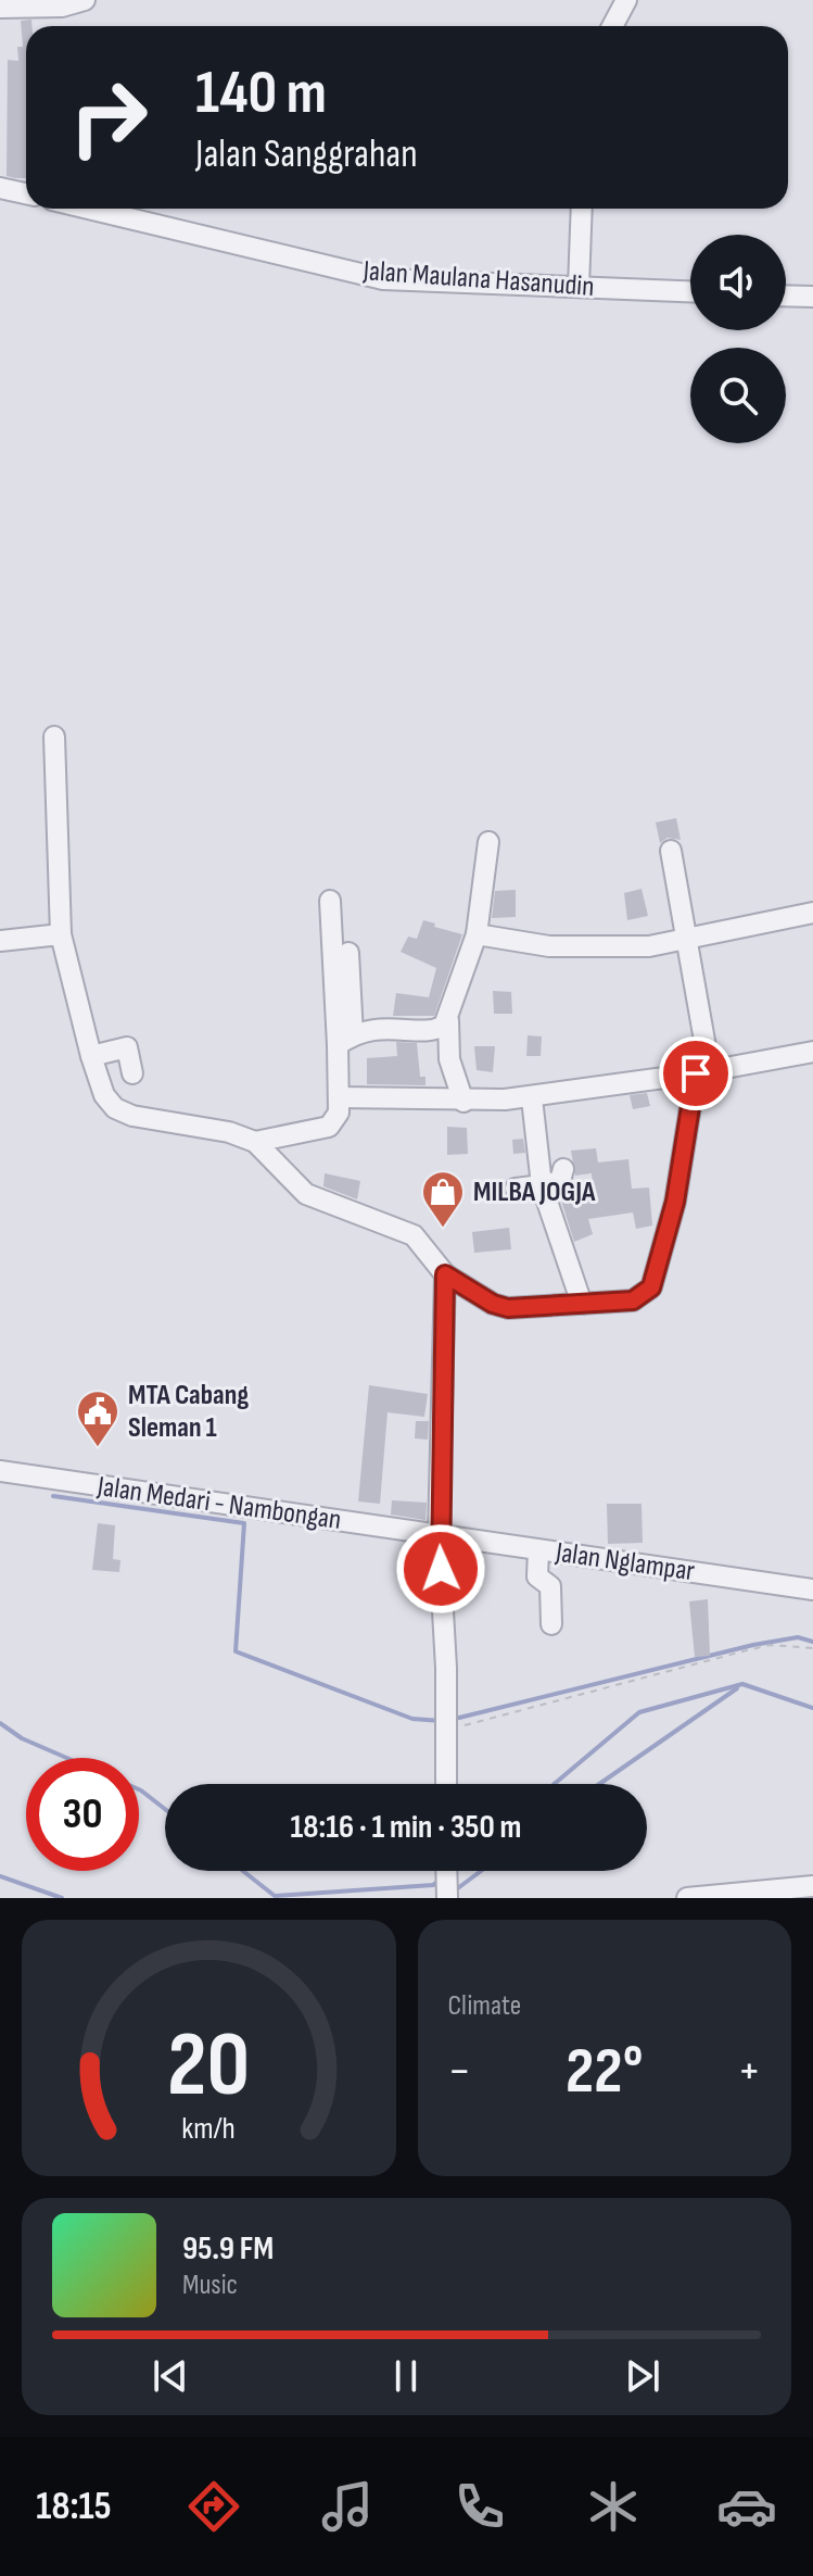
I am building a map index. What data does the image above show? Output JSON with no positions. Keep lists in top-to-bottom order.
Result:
{
  "streets": {
    "street": ["Jalan Maulana Hasanudin", "Jalan Medari - Nambongan", "Jalan Nglampar"]
  },
  "crossings": [
    ["Jalan Medari - Nambongan", "Jalan Nglampar"]
  ],
  "places": {
    "shop": ["MILBA JOGJA"],
    "public building": ["MTA Cabang Sleman 1"]
  },
  "page": {
    "turn": ["140 m", "Jalan Sanggrahan"],
    "limit": "30",
    "trip": "18:16 · 1 min · 350 m",
    "tile": "Climate",
    "heat": ["−", "22°", "+"],
    "song": ["95.9 FM", "Music"],
    "tabs": "18:15",
    "gauge": ["20", "km/h"]
  }
}
